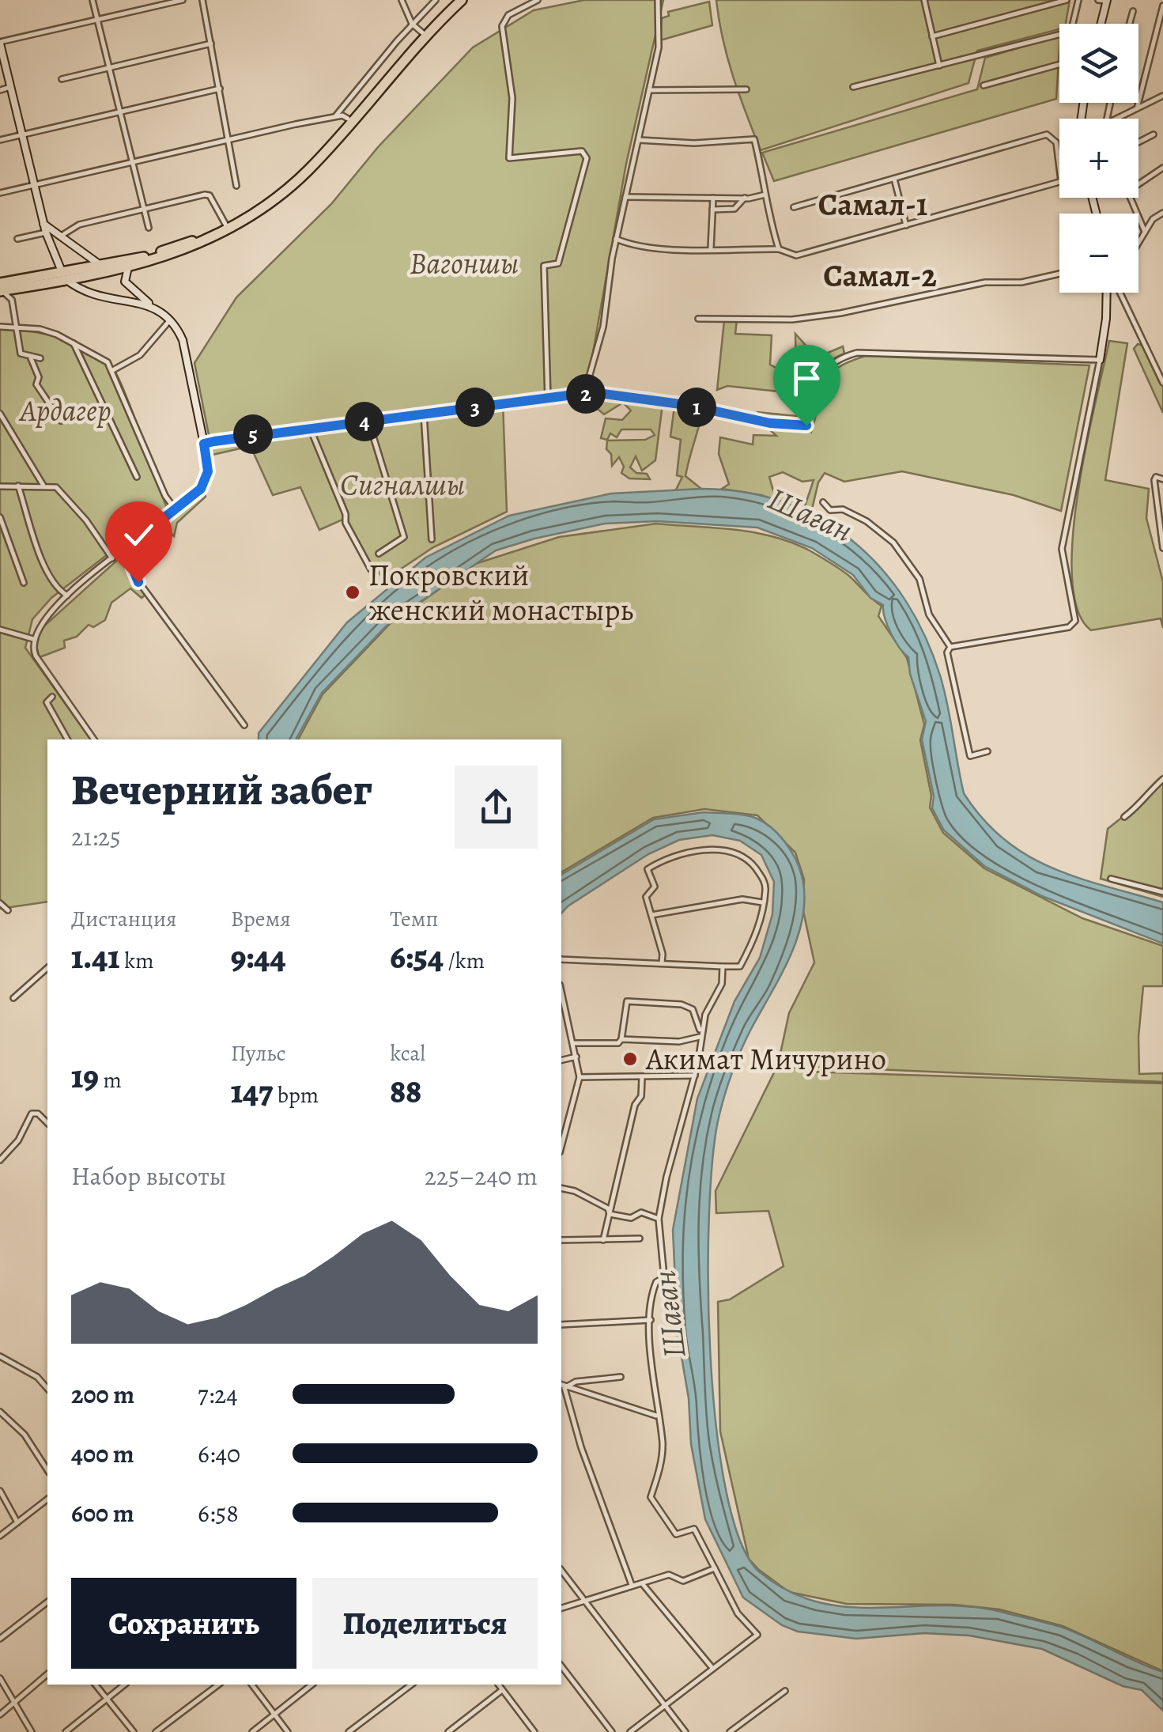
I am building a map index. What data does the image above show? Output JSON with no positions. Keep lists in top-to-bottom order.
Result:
{
  "districts": ["Самал-1", "Самал-2"],
  "water": ["Шаған"],
  "parks": ["Вагоншы", "Ардагер", "Сигналшы"],
  "places": ["Покровский женский монастырь", "Акимат Мичурино"],
  "page": {
    "map_buttons": ["+", "−"],
    "pins": [
      "2",
      "1",
      "3",
      "4",
      "5"
    ],
    "heading": ["Вечерний забег", "21:25"],
    "stats": [
      ["Дистанция", "1.41 km"],
      ["Время", "9:44"],
      ["Темп", "6:54 /km"],
      ["19 m"],
      ["Пульс", "147 bpm"],
      ["kcal", "88"]
    ],
    "chart": ["Набор высоты", "225–240 m"],
    "list": [
      {
        "name": "200 m",
        "note": "7:24"
      },
      {
        "name": "400 m",
        "note": "6:40"
      },
      {
        "name": "600 m",
        "note": "6:58"
      }
    ],
    "buttons": ["Сохранить", "Поделиться"]
  }
}
